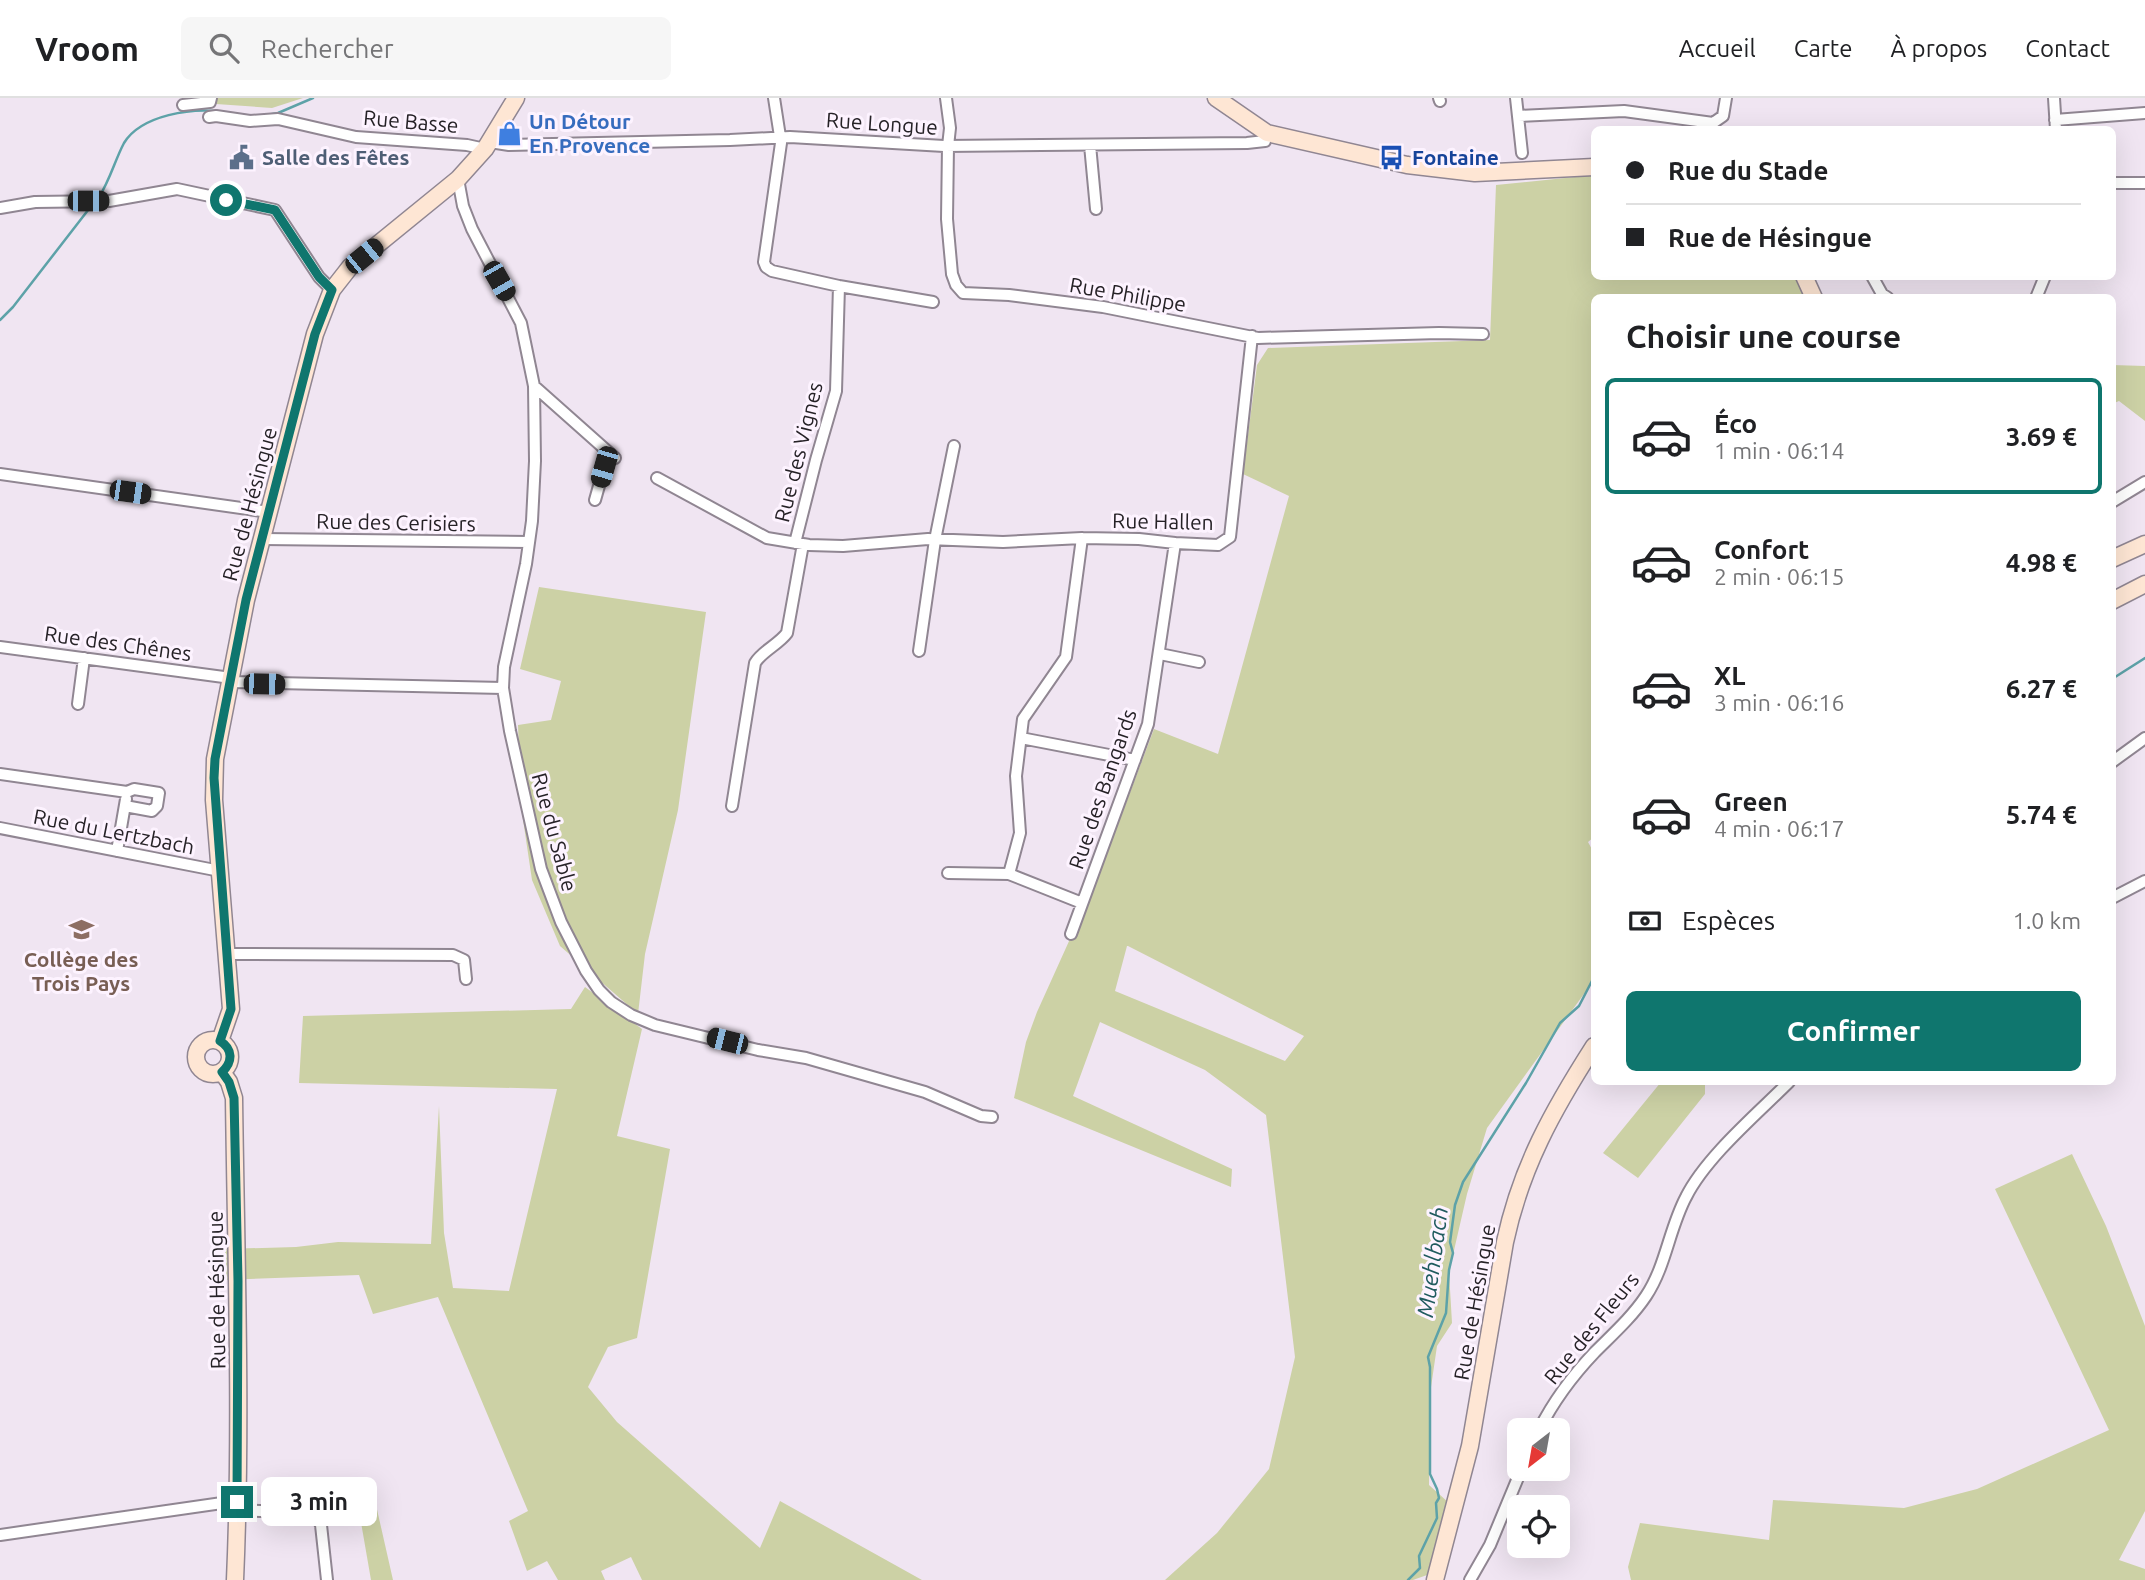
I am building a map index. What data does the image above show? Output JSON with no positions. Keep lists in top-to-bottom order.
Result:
{
  "streets": {
    "main road": ["Rue de Hésingue"],
    "street": [
      "Rue Basse",
      "Rue Longue",
      "Rue Philippe",
      "Rue des Vignes",
      "Rue Hallen",
      "Rue des Cerisiers",
      "Rue des Chênes",
      "Rue des Bangards",
      "Rue du Lertzbach",
      "Rue du Sable",
      "Rue des Fleurs"
    ]
  },
  "crossings": [
    ["Rue Basse", "Rue Longue"],
    ["Rue Basse", "Rue de Hésingue"],
    ["Rue Longue", "Rue Philippe"],
    ["Rue Longue", "Rue de Hésingue"],
    ["Rue Philippe", "Rue Hallen"],
    ["Rue des Vignes", "Rue Hallen"],
    ["Rue de Hésingue", "Rue des Cerisiers"],
    ["Rue de Hésingue", "Rue des Chênes"],
    ["Rue de Hésingue", "Rue du Lertzbach"],
    ["Rue de Hésingue", "Rue du Sable"],
    ["Rue Hallen", "Rue des Bangards"],
    ["Rue des Cerisiers", "Rue du Sable"],
    ["Rue des Chênes", "Rue du Sable"]
  ],
  "water": ["Muehlbach"],
  "places": {
    "shop": ["Un Détour En Provence"],
    "public building": ["Salle des Fêtes"],
    "bus stop": ["Fontaine"],
    "school or university": ["Collège des Trois Pays"]
  },
  "north": "bottom left",
  "page": {
    "header": "Vroom",
    "search": "Rechercher",
    "nav": [
      "Accueil",
      "Carte",
      "À propos",
      "Contact"
    ],
    "banner": ["Rue du Stade", "Rue de Hésingue"],
    "heading": "Choisir une course",
    "list": [
      {
        "name": "Éco",
        "note": "1 min · 06:14",
        "value": "3.69 €"
      },
      {
        "name": "Confort",
        "note": "2 min · 06:15",
        "value": "4.98 €"
      },
      {
        "name": "XL",
        "note": "3 min · 06:16",
        "value": "6.27 €"
      },
      {
        "name": "Green",
        "note": "4 min · 06:17",
        "value": "5.74 €"
      }
    ],
    "pay": ["Espèces", "1.0 km"],
    "buttons": "Confirmer",
    "bubble": "3 min"
  }
}
